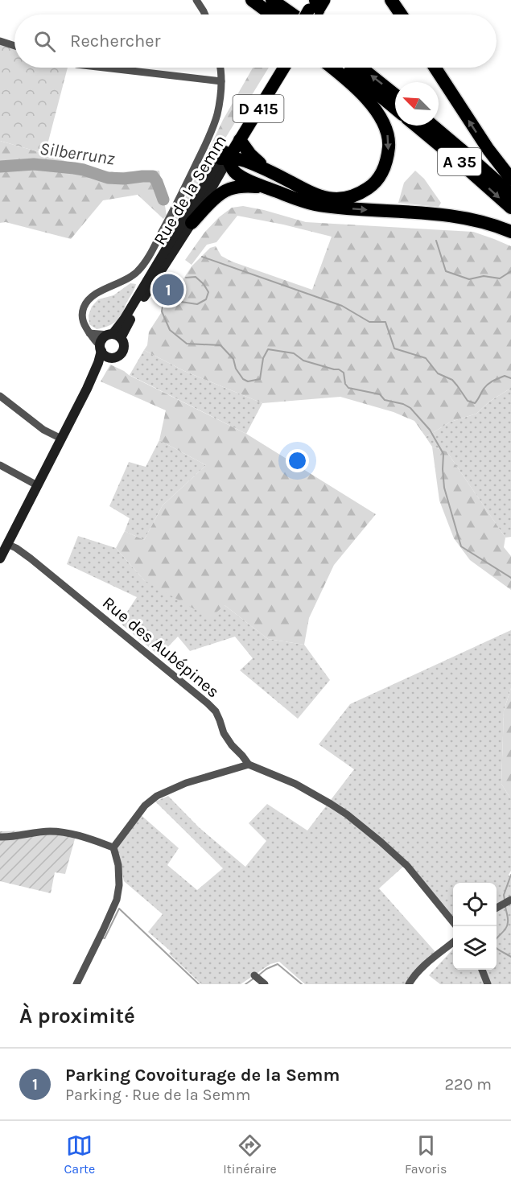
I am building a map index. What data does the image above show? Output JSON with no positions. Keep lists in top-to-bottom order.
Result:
{
  "streets": {
    "highway": ["A 35"],
    "main road": ["D 415", "Rue de la Semm"],
    "street": ["Rue des Aubépines"]
  },
  "water": ["Silberrunz"],
  "north": "top left",
  "page": {
    "search": "Rechercher",
    "pins": "1",
    "heading": "À proximité",
    "list": [
      {
        "mark": "1",
        "name": "Parking Covoiturage de la Semm",
        "note": "Parking · Rue de la Semm",
        "value": "220 m"
      }
    ],
    "nav": ["Carte", "Itinéraire", "Favoris"]
  }
}
